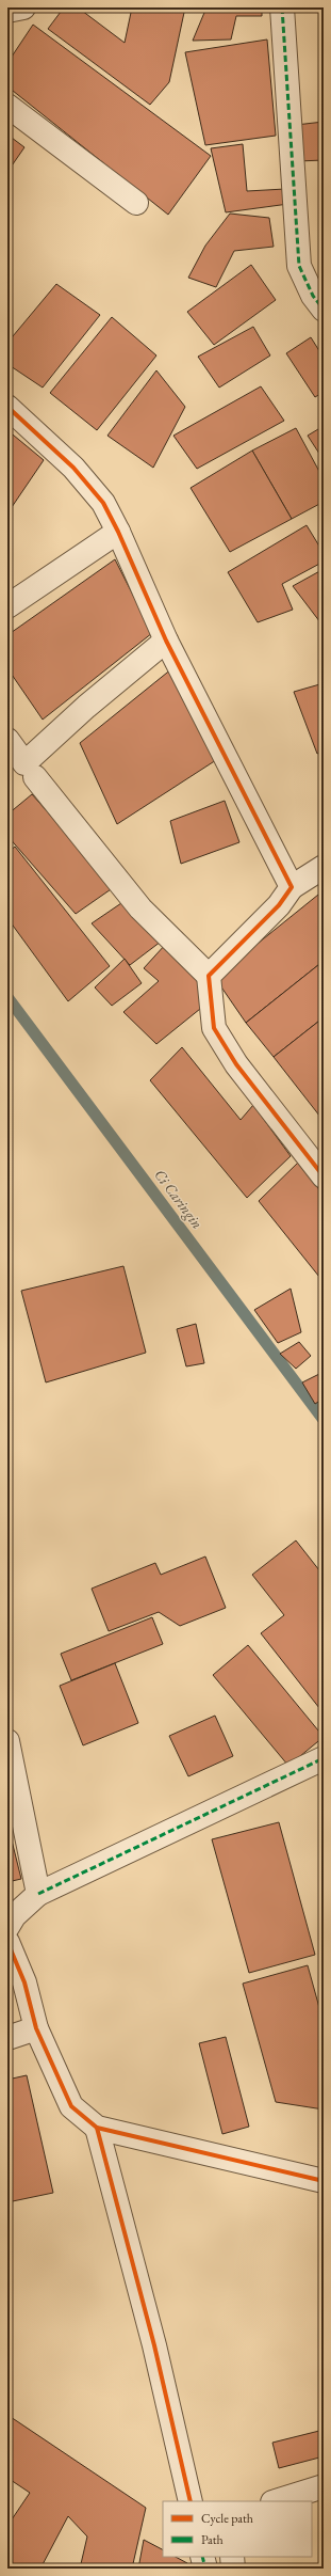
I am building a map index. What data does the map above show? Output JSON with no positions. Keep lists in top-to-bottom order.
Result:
{
  "water": ["Ci Caringin"],
  "legend": ["Cycle path", "Path"]
}
